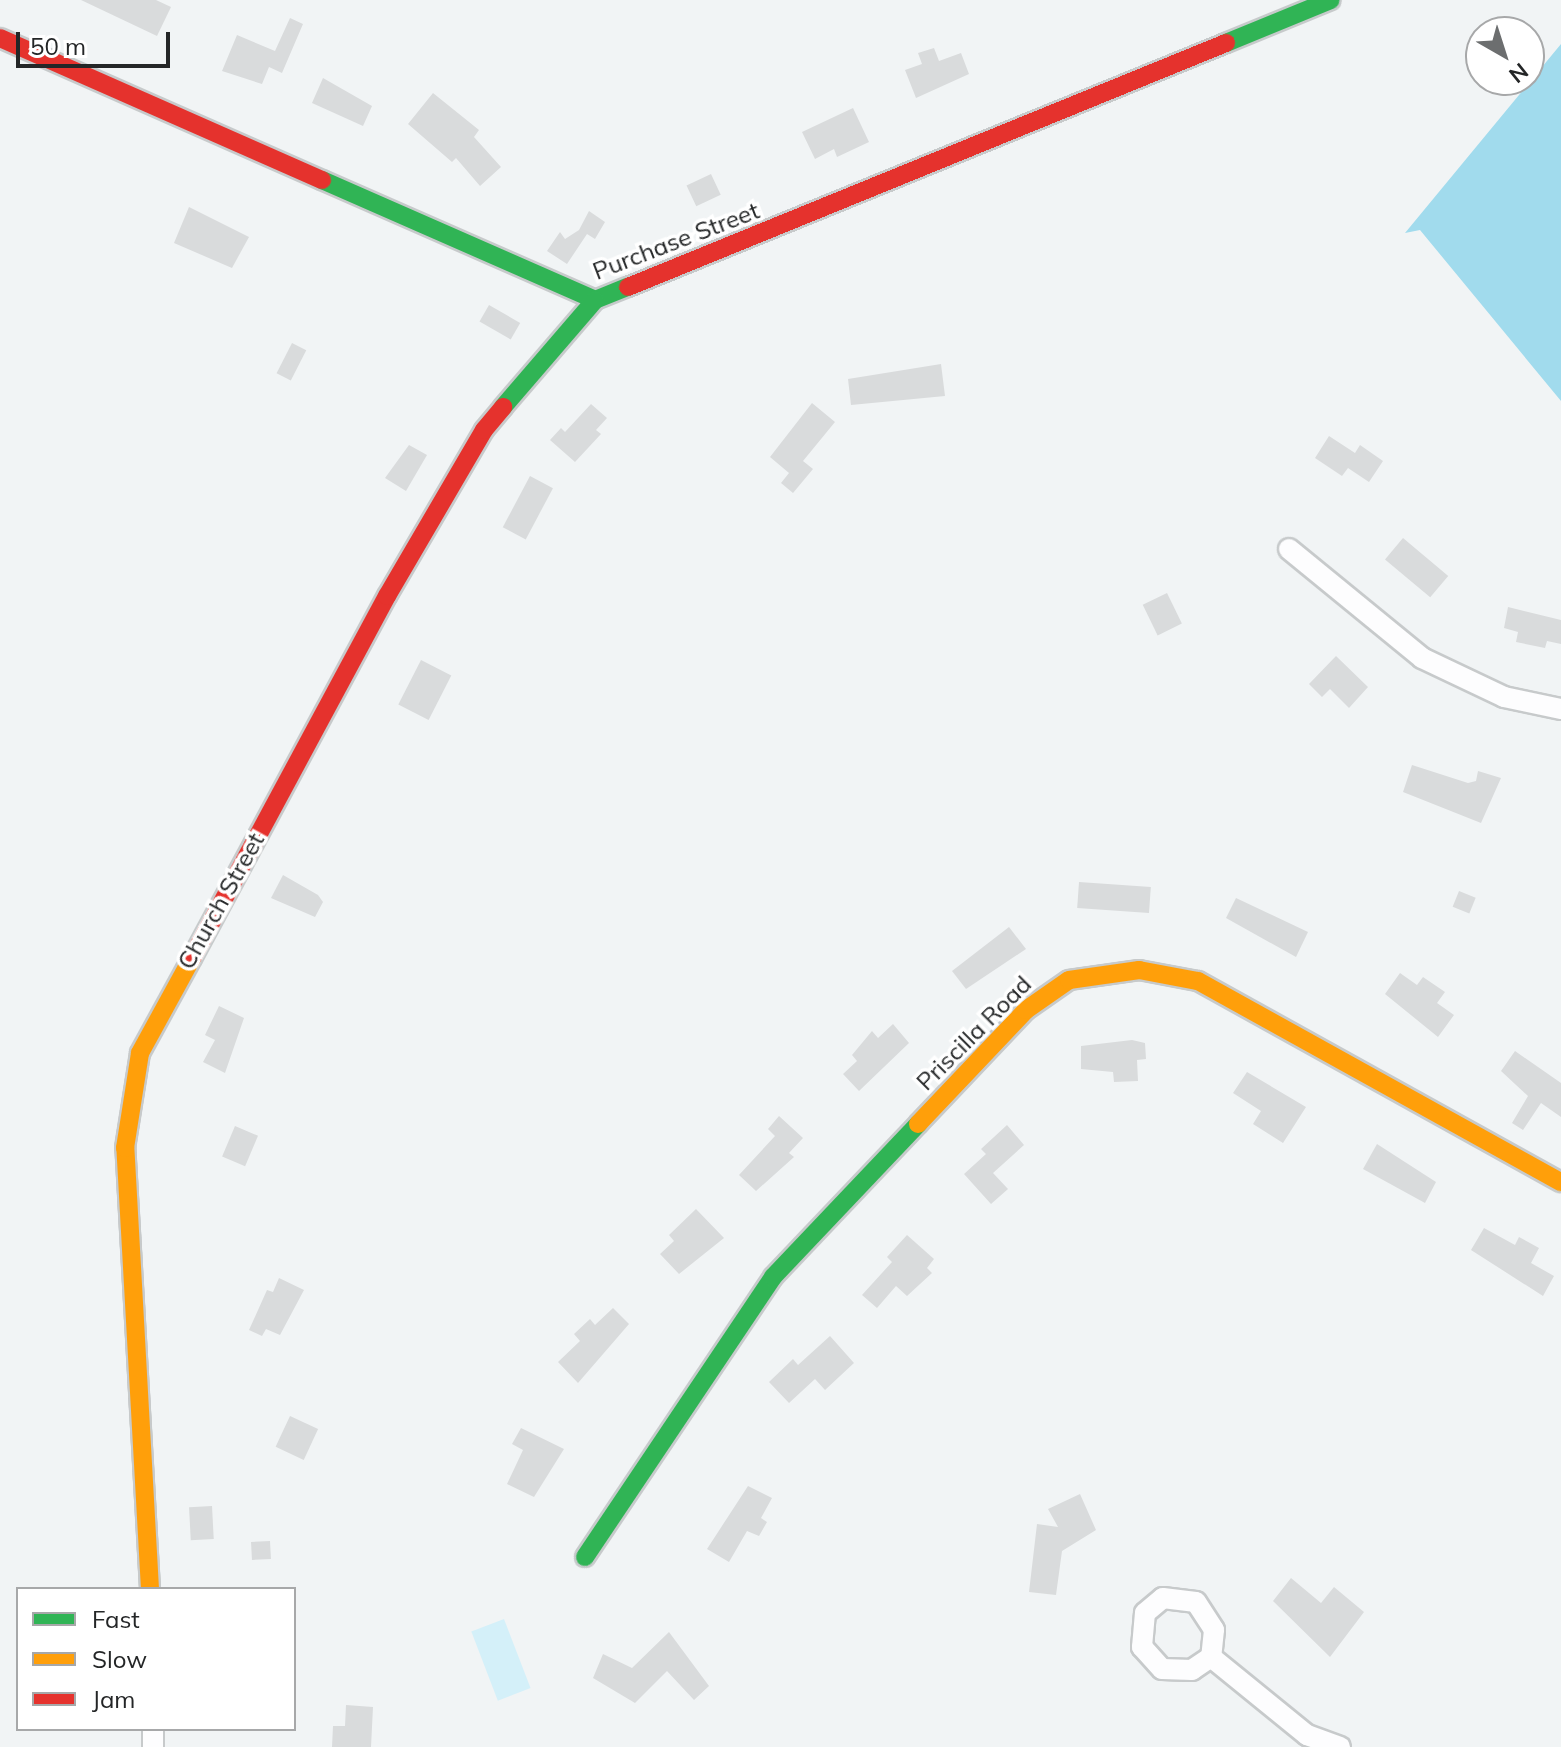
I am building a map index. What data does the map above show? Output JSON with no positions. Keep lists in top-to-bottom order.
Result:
{
  "streets": {
    "street": ["Purchase Street", "Church Street", "Priscilla Road"]
  },
  "crossings": [
    ["Purchase Street", "Church Street"]
  ],
  "legend": ["Fast", "Slow", "Jam"],
  "scale_bar": "50 m",
  "north": "bottom right"
}
